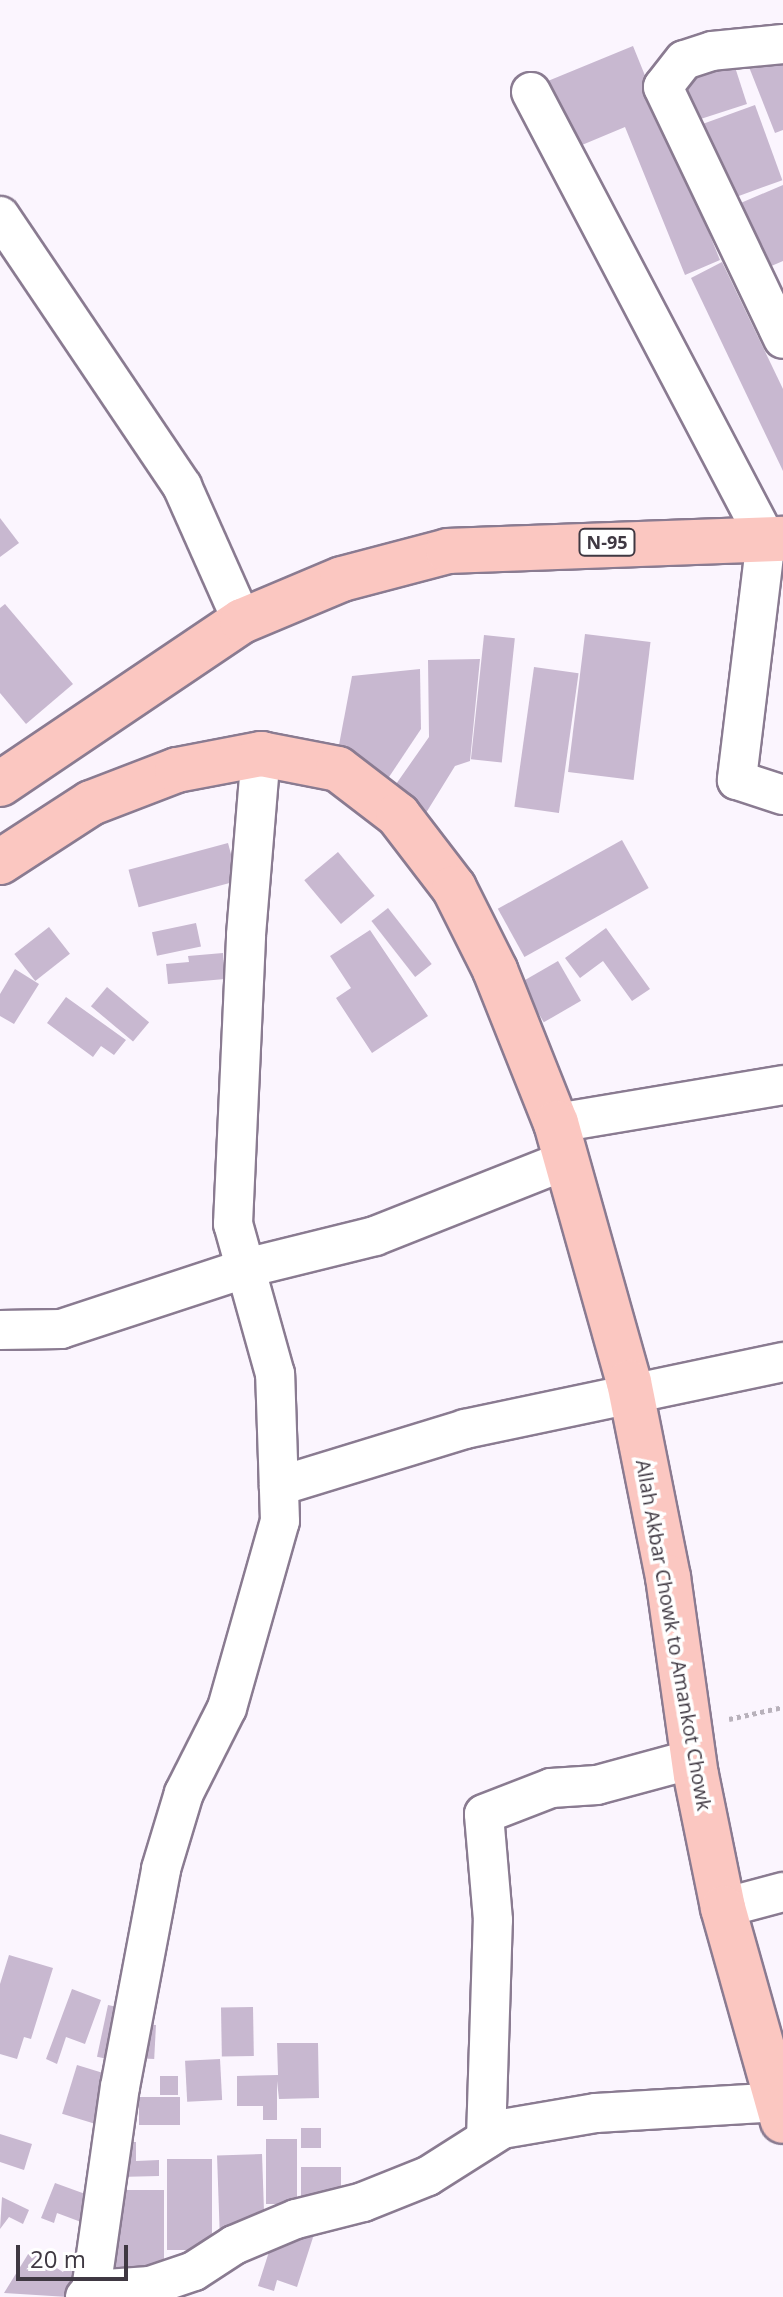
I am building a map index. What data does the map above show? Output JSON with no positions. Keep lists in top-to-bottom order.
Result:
{
  "streets": {
    "main road": ["N-95", "Allah Akbar Chowk to Amankot Chowk"]
  },
  "scale_bar": "20 m"
}
